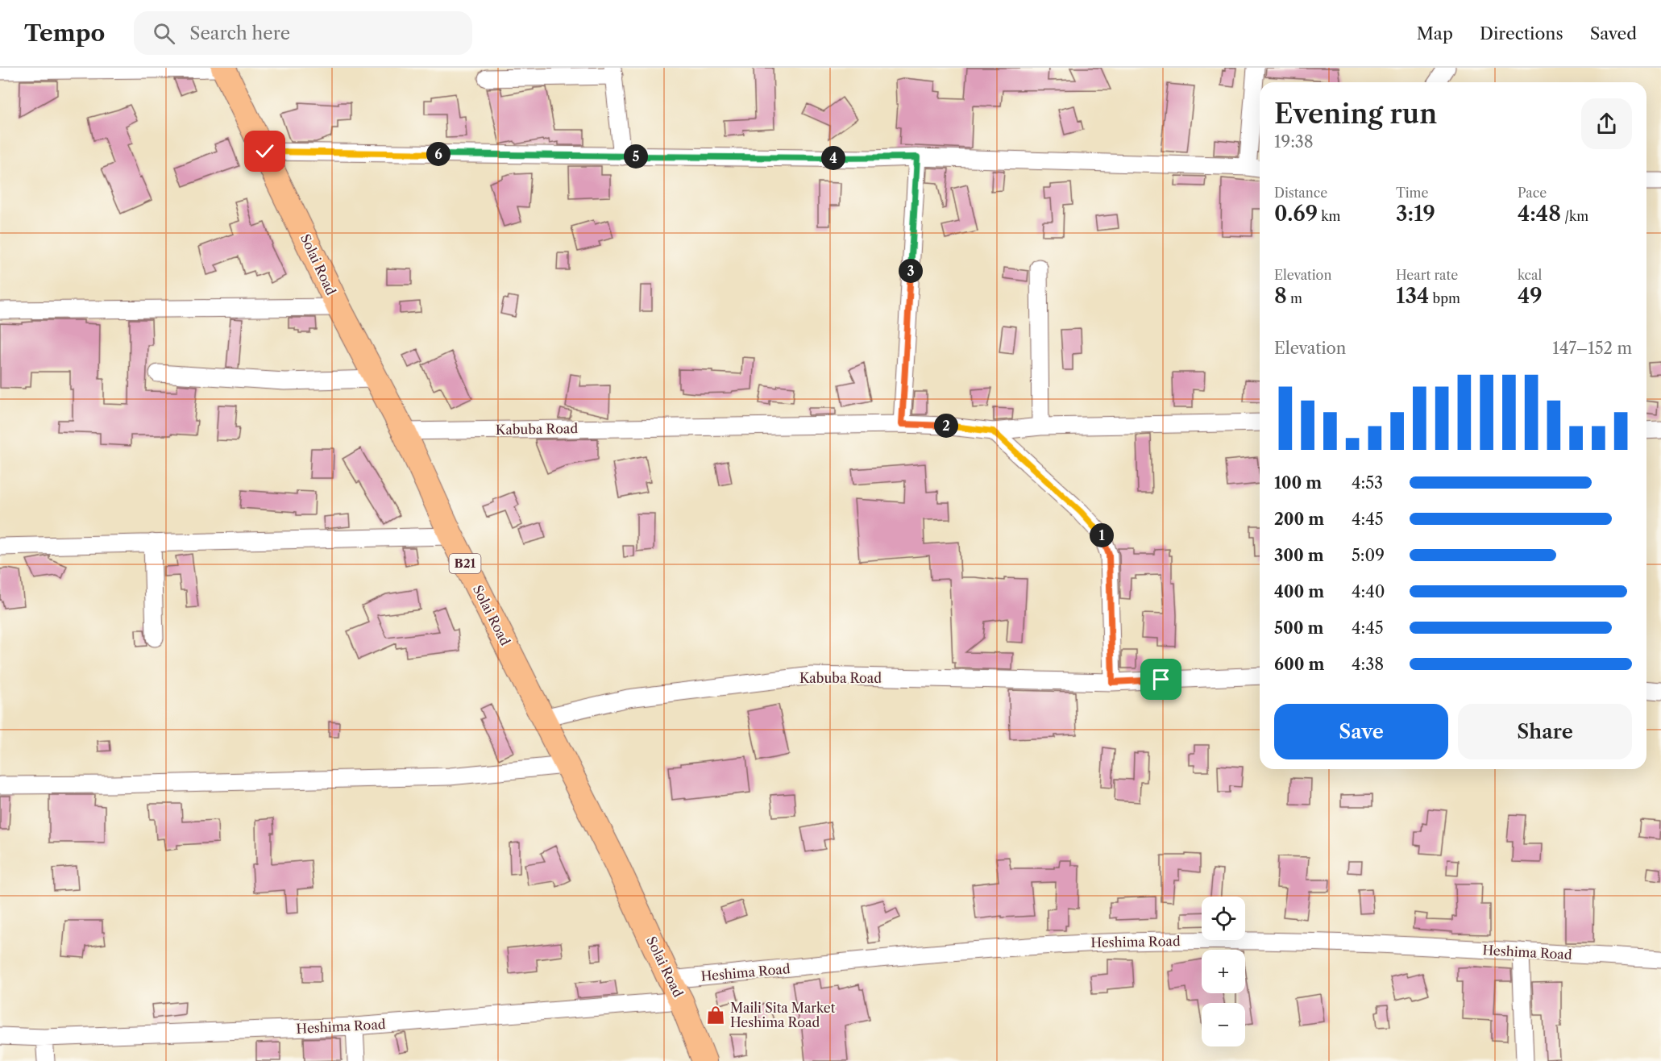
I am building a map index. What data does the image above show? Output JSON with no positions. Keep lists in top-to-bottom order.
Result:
{
  "streets": {
    "highway": ["Solai Road", "B21"],
    "street": ["Kabuba Road", "Heshima Road"]
  },
  "crossings": [
    ["Solai Road", "Kabuba Road"],
    ["Solai Road", "Heshima Road"]
  ],
  "places": {
    "shop": ["Maili Sita Market Heshima Road"]
  },
  "page": {
    "header": "Tempo",
    "search": "Search here",
    "nav": ["Map", "Directions", "Saved"],
    "heading": ["Evening run", "19:38"],
    "pins": [
      "6",
      "5",
      "4",
      "3",
      "2",
      "1"
    ],
    "stats": [
      ["Distance", "0.69 km"],
      ["Time", "3:19"],
      ["Pace", "4:48 /km"],
      ["Elevation", "8 m"],
      ["Heart rate", "134 bpm"],
      ["kcal", "49"]
    ],
    "chart": ["Elevation", "147–152 m"],
    "list": [
      {
        "name": "100 m",
        "note": "4:53"
      },
      {
        "name": "200 m",
        "note": "4:45"
      },
      {
        "name": "300 m",
        "note": "5:09"
      },
      {
        "name": "400 m",
        "note": "4:40"
      },
      {
        "name": "500 m",
        "note": "4:45"
      },
      {
        "name": "600 m",
        "note": "4:38"
      }
    ],
    "buttons": ["Save", "Share"],
    "map_buttons": ["+", "−"]
  }
}
